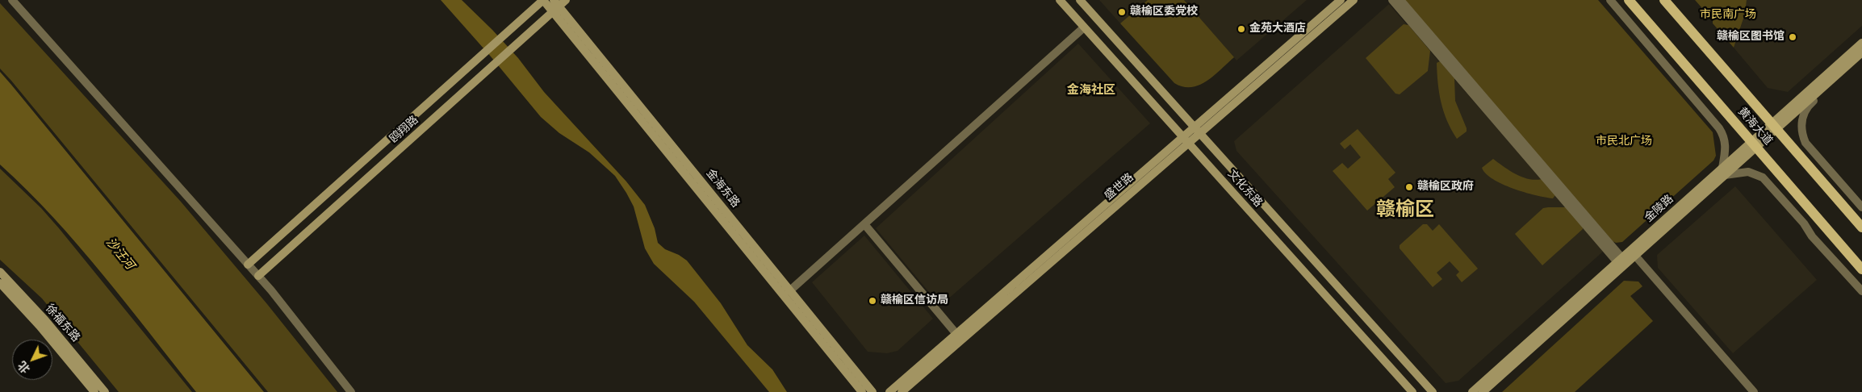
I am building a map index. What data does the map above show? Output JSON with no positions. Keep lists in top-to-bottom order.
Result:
{
  "streets": {
    "main road": [
      "黄海大道",
      "鸥翔路",
      "盛世路",
      "金海东路",
      "文化东路",
      "金陵路",
      "徐福东路"
    ]
  },
  "crossings": [
    ["黄海大道", "金陵路"],
    ["鸥翔路", "金海东路"],
    ["盛世路", "文化东路"]
  ],
  "districts": ["金海社区", "赣榆区"],
  "water": ["沙汪河"],
  "parks": ["市民南广场", "市民北广场"],
  "places": [
    "赣榆区委党校",
    "金苑大酒店",
    "赣榆区图书馆",
    "赣榆区政府",
    "赣榆区信访局"
  ],
  "north": "bottom left"
}
